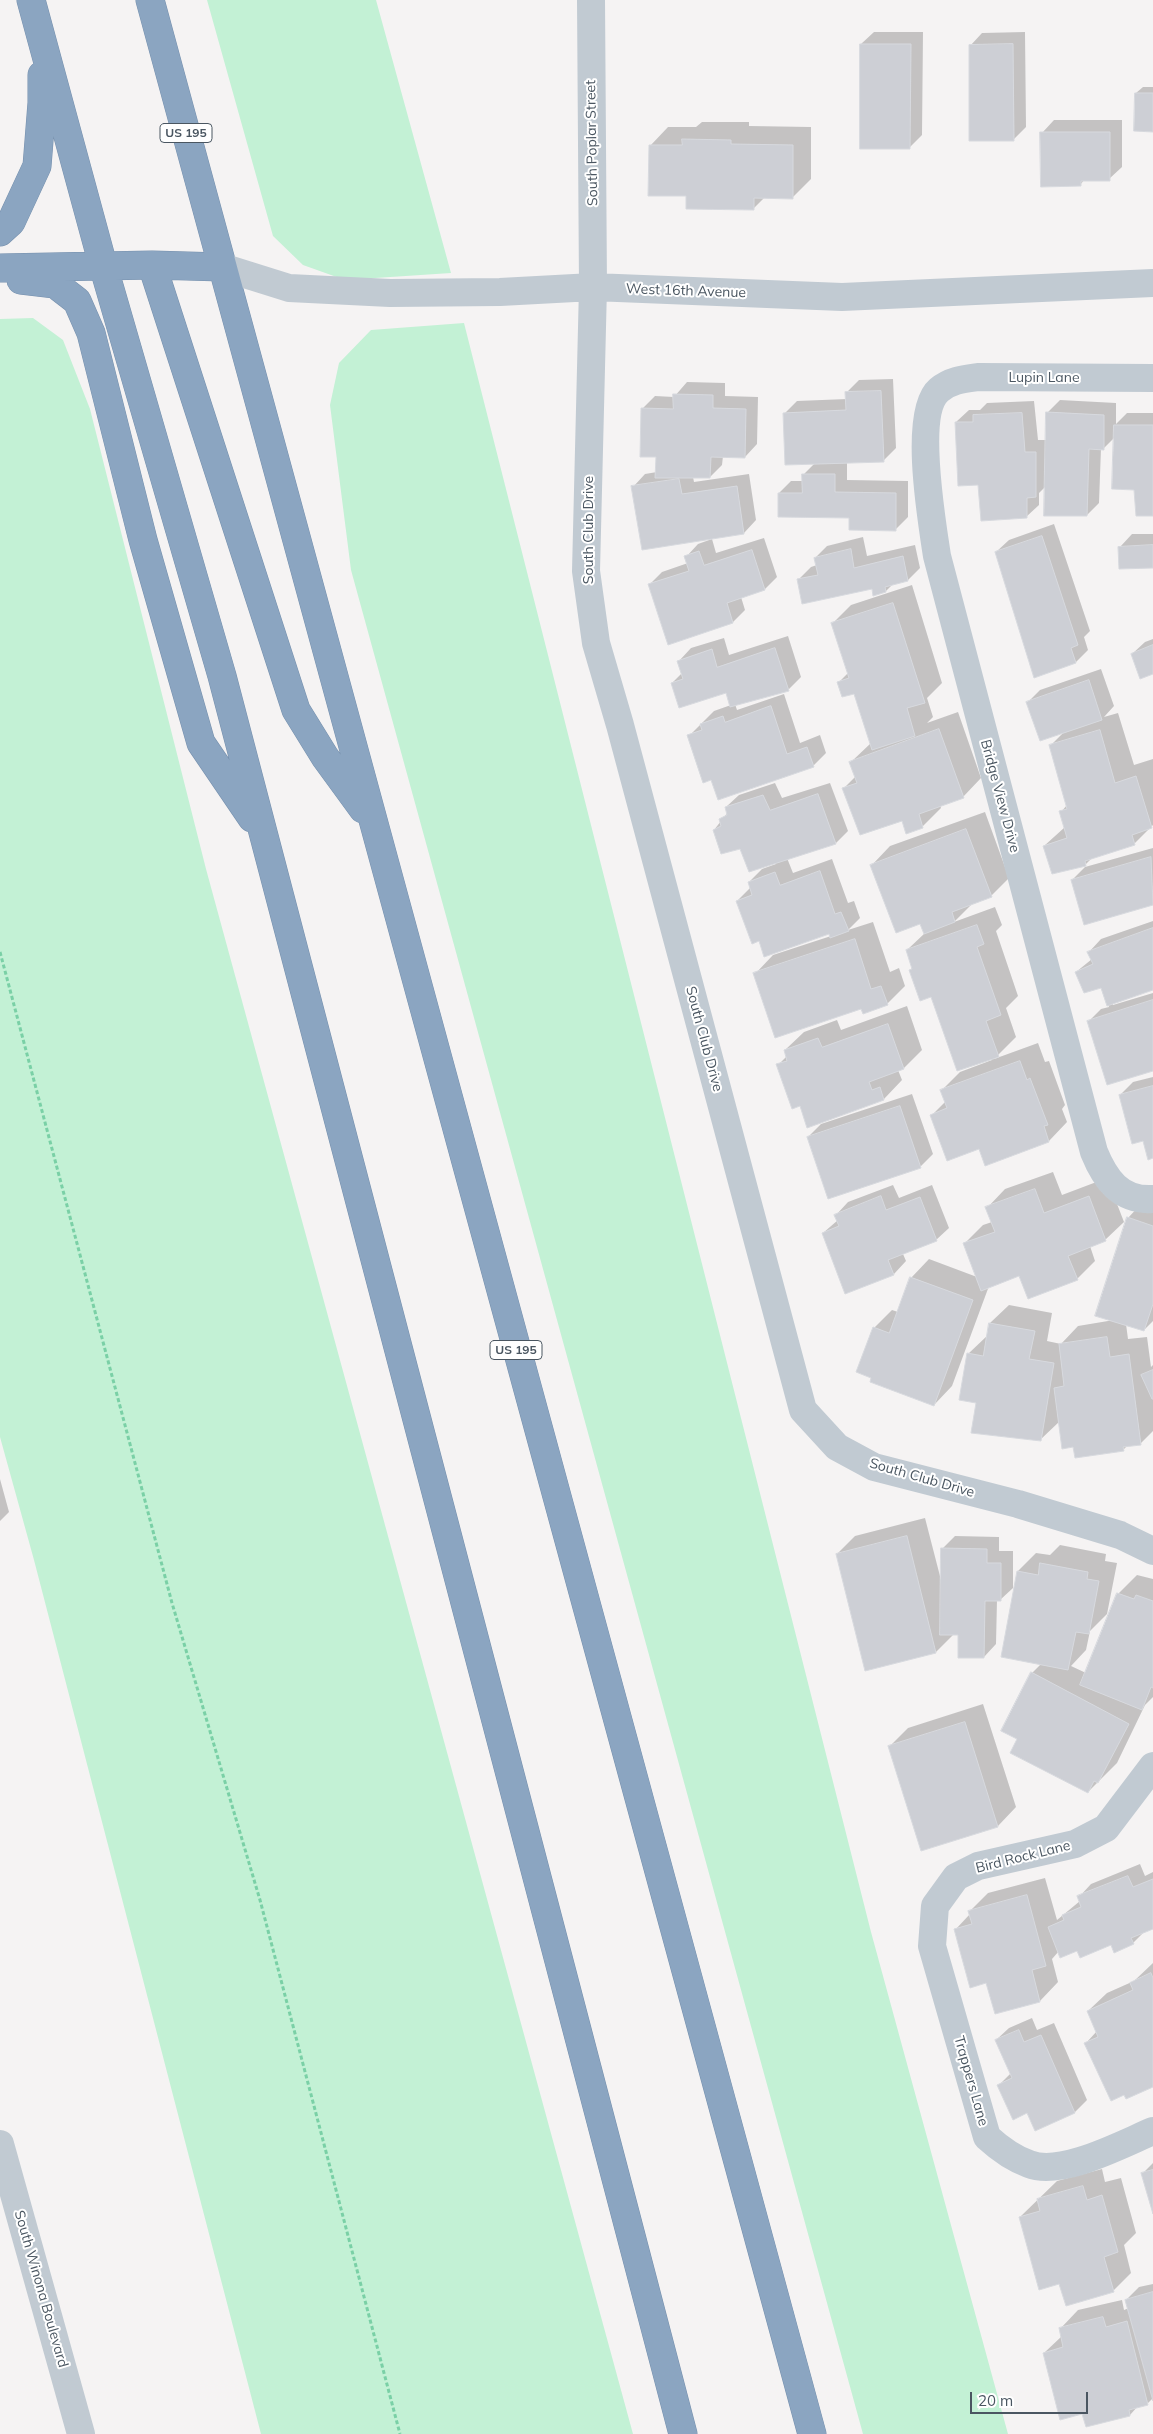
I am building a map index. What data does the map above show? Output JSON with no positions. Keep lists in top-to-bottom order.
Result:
{
  "streets": {
    "highway": ["US 195"],
    "street": [
      "South Poplar Street",
      "West 16th Avenue",
      "Lupin Lane",
      "South Club Drive",
      "Bridge View Drive",
      "Bird Rock Lane",
      "Trappers Lane",
      "South Winona Boulevard"
    ]
  },
  "crossings": [
    ["US 195", "West 16th Avenue"],
    ["South Poplar Street", "West 16th Avenue"],
    ["South Poplar Street", "South Club Drive"],
    ["West 16th Avenue", "South Club Drive"],
    ["Lupin Lane", "Bridge View Drive"],
    ["Bird Rock Lane", "Trappers Lane"]
  ],
  "scale_bar": "20 m"
}
